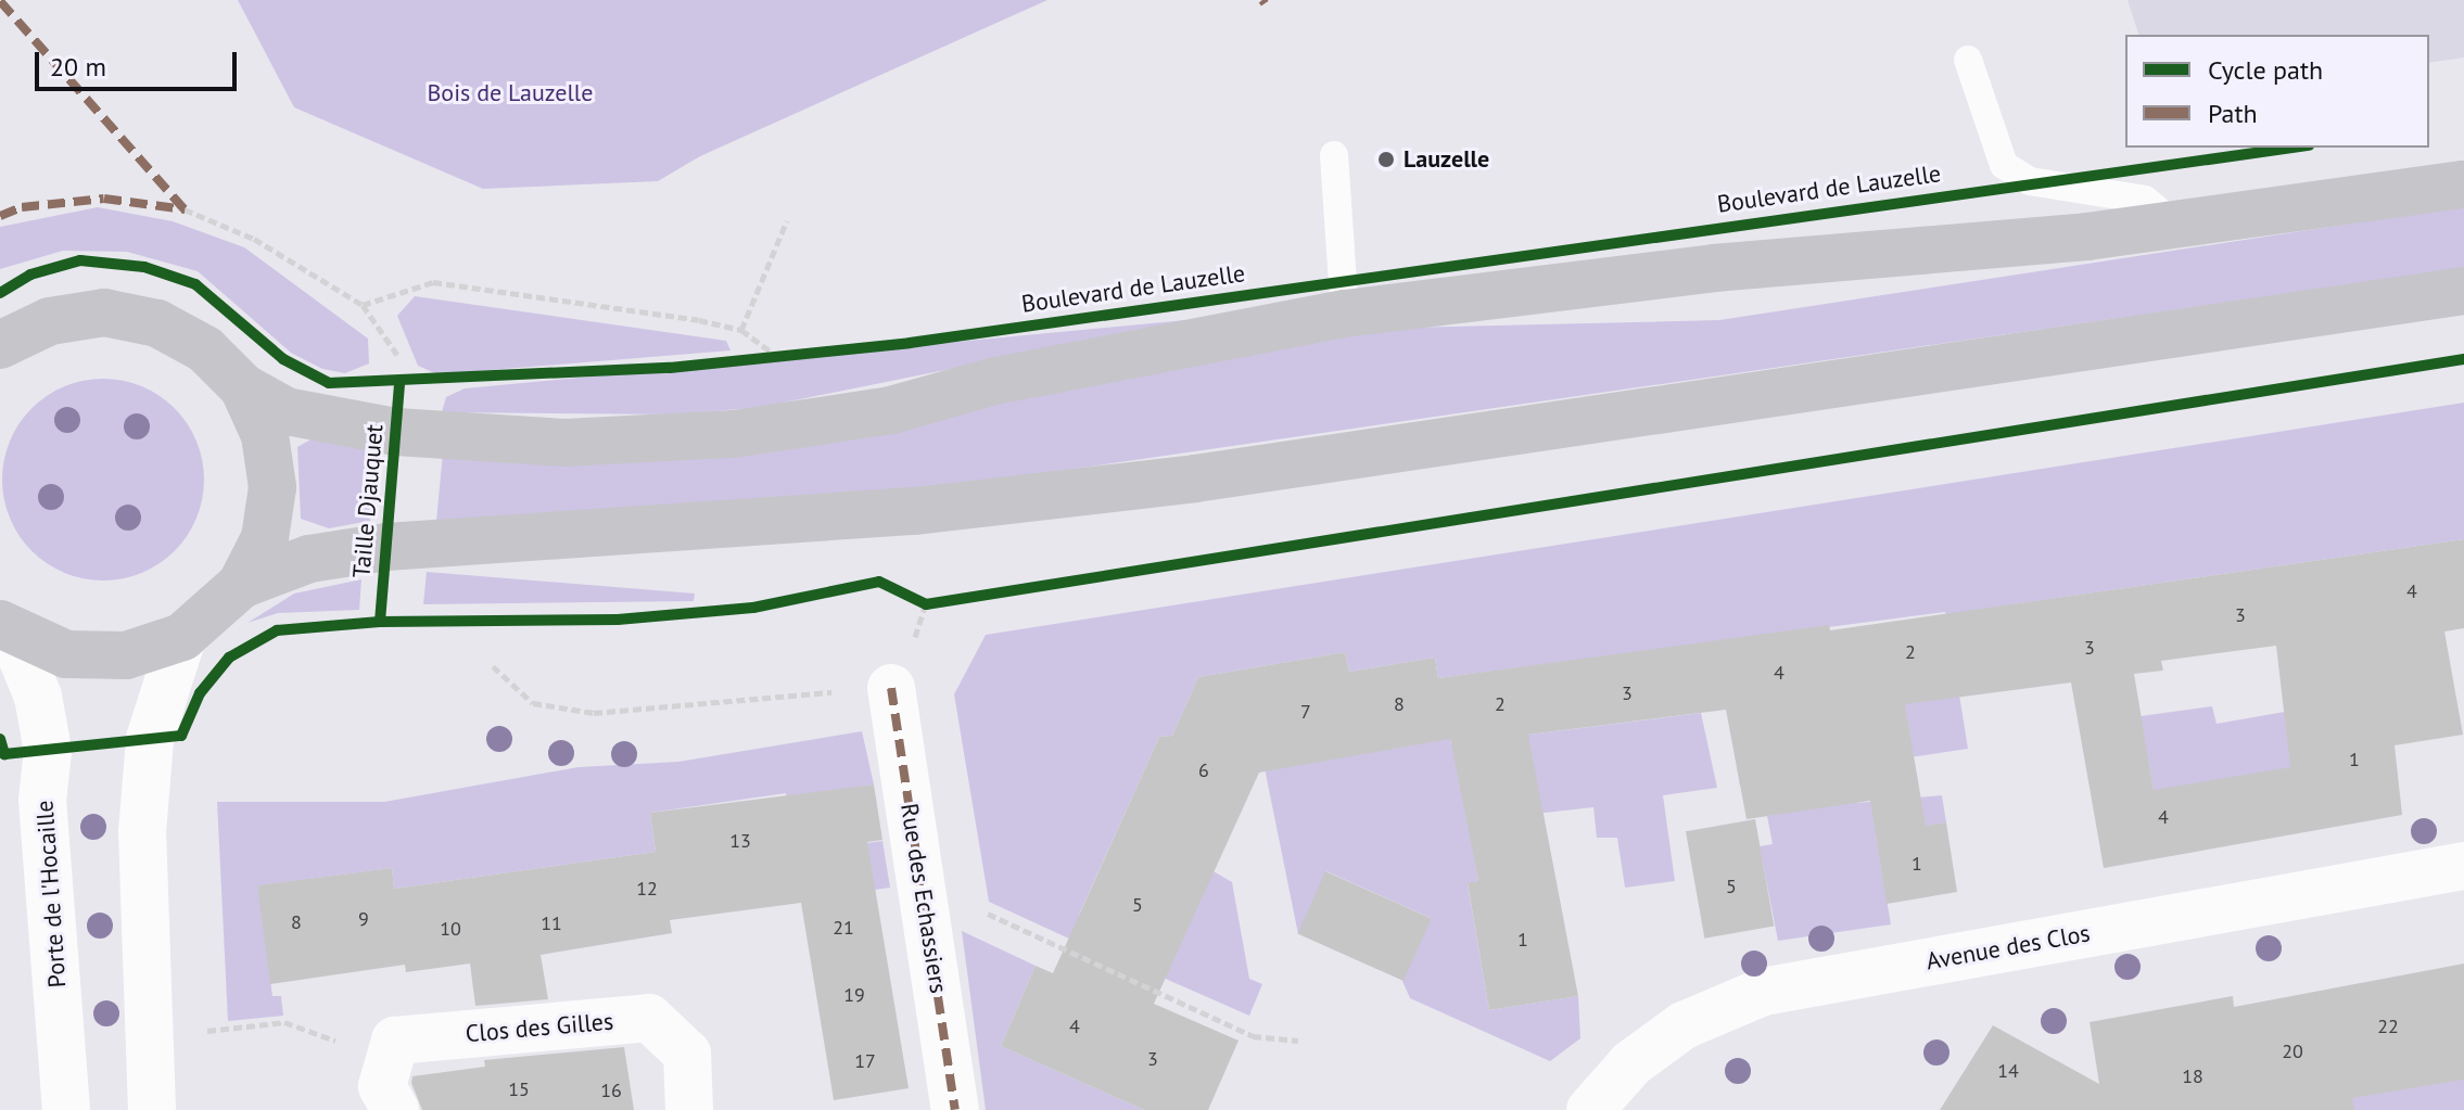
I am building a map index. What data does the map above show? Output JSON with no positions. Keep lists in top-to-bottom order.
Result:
{
  "streets": {
    "street": [
      "Porte de l'Hocaille",
      "Rue des Echassiers",
      "Avenue des Clos",
      "Clos des Gilles"
    ],
    "cycle path": ["Boulevard de Lauzelle", "Taille Djauquet"]
  },
  "parks": ["Bois de Lauzelle"],
  "places": ["Lauzelle"],
  "house_numbers": [
    "4",
    "3",
    "3",
    "2",
    "4",
    "3",
    "8",
    "2",
    "7",
    "1",
    "6",
    "4",
    "13",
    "1",
    "5",
    "12",
    "5",
    "9",
    "8",
    "11",
    "21",
    "10",
    "1",
    "19",
    "4",
    "22",
    "20",
    "3",
    "17",
    "14",
    "18",
    "15",
    "16"
  ],
  "legend": ["Cycle path", "Path"],
  "scale_bar": "20 m"
}
